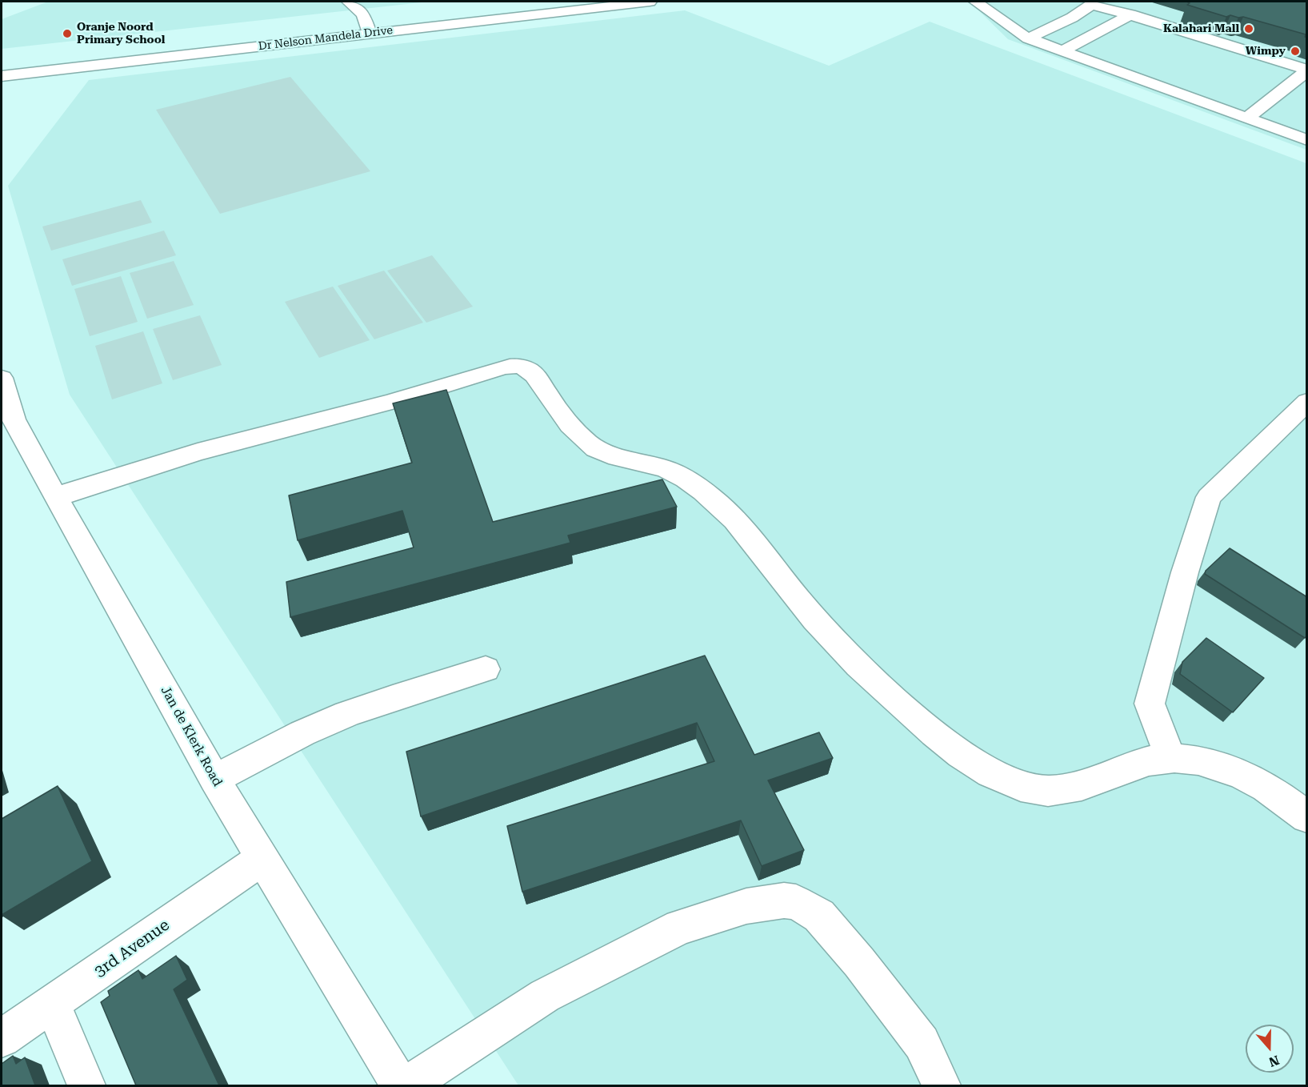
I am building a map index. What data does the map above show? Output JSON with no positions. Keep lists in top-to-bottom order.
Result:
{
  "streets": {
    "street": ["Dr Nelson Mandela Drive", "Jan de Klerk Road", "3rd Avenue"]
  },
  "crossings": [
    ["Jan de Klerk Road", "3rd Avenue"]
  ],
  "places": ["Kalahari Mall", "Oranje Noord Primary School", "Wimpy"],
  "north": "bottom"
}
